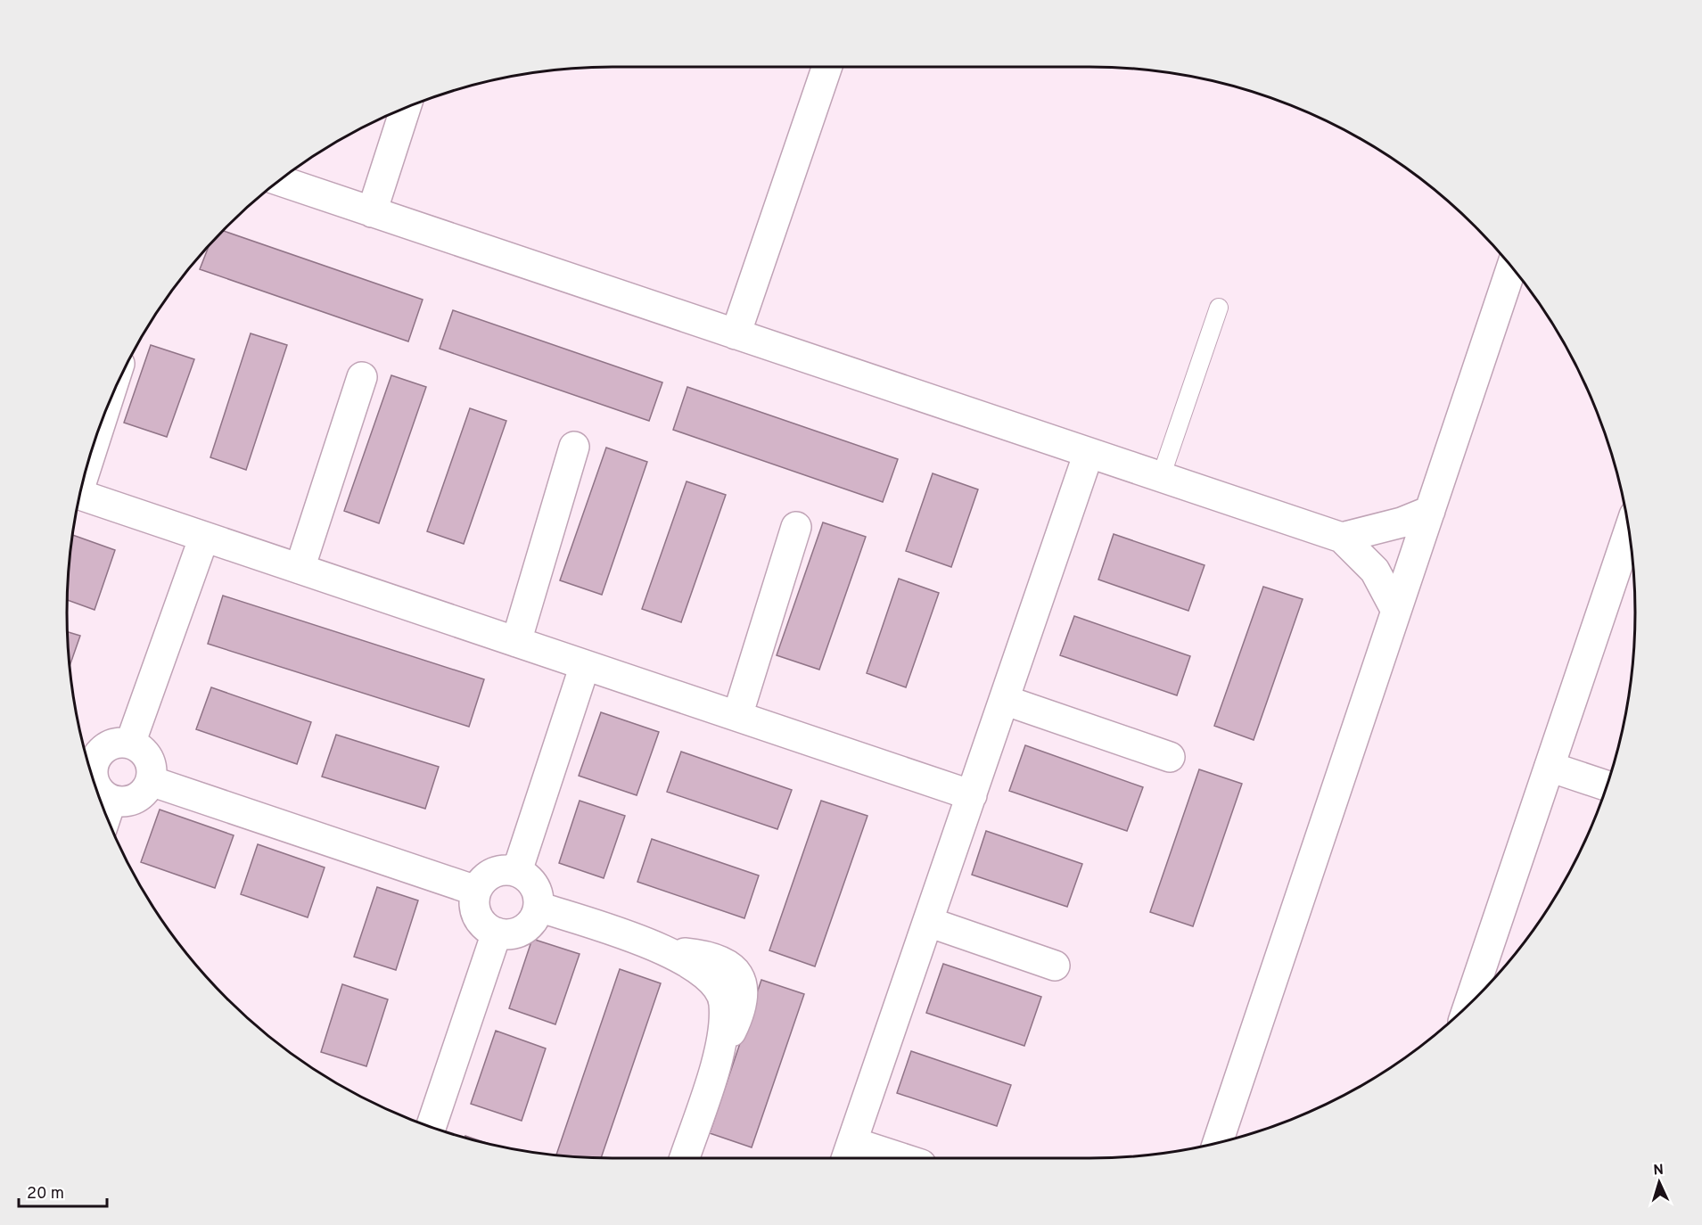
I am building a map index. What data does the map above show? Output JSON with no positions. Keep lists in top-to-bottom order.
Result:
{
  "scale_bar": "20 m",
  "north": "top"
}
